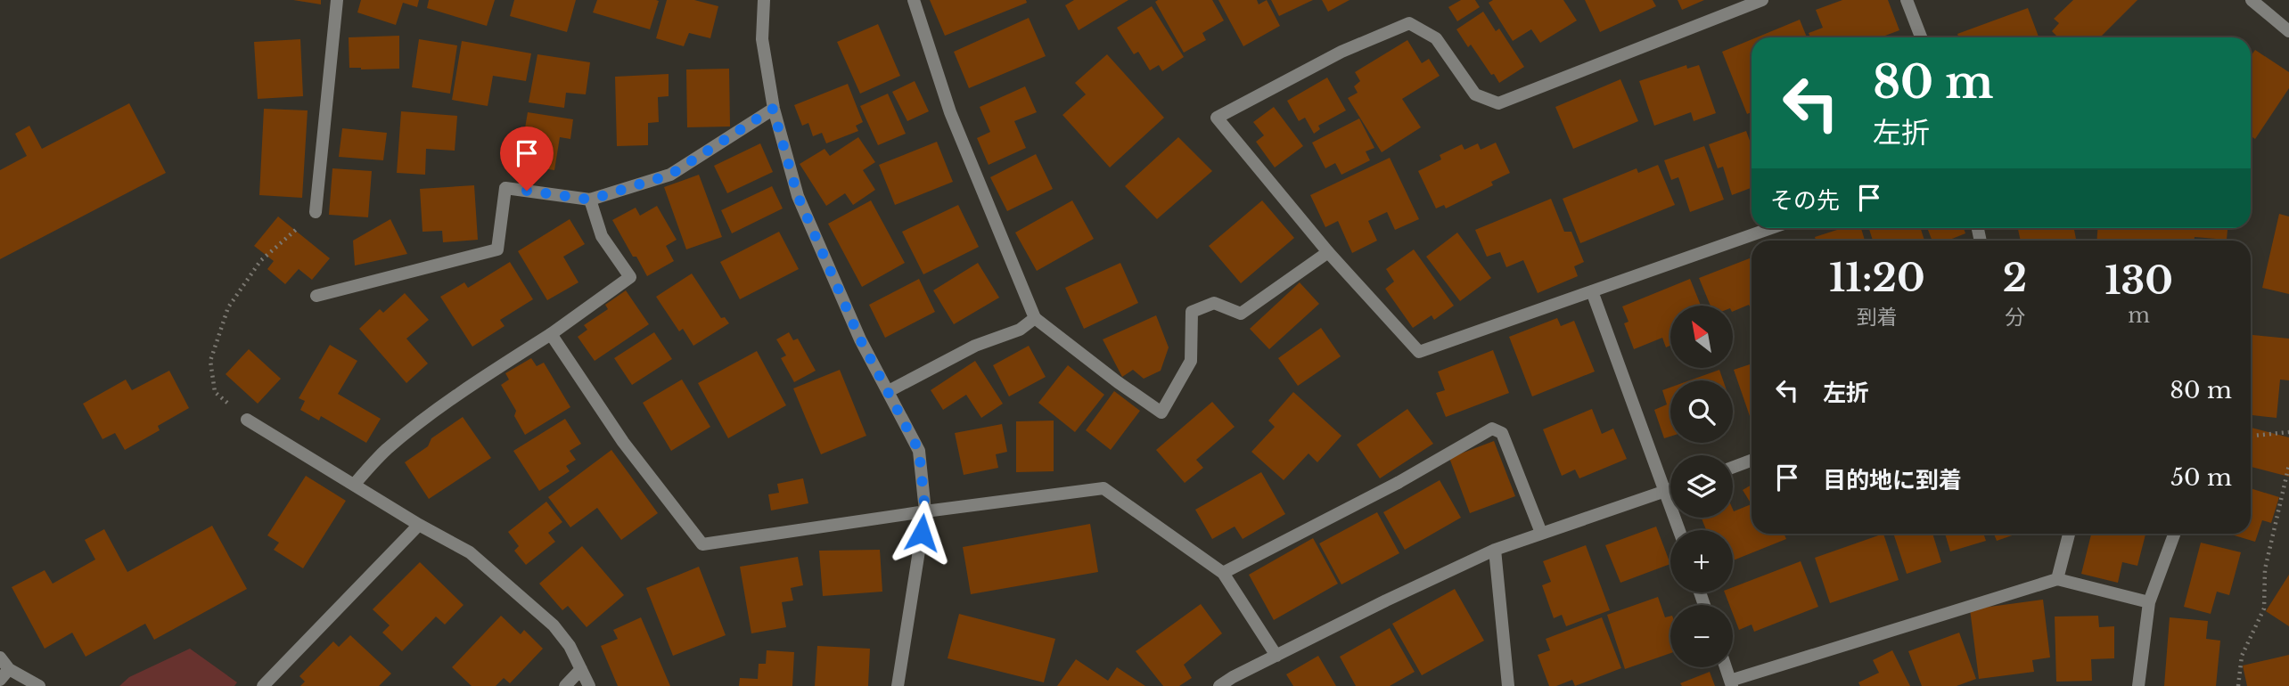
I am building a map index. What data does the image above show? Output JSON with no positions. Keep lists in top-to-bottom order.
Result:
{
  "north": "top left",
  "page": {
    "turn": ["80 m", "左折"],
    "then": "その先",
    "eta": [
      "11:20",
      "到着",
      "2",
      "分",
      "130",
      "m"
    ],
    "map_buttons": ["+", "−"],
    "list": [
      {
        "name": "左折",
        "value": "80 m"
      },
      {
        "name": "目的地に到着",
        "value": "50 m"
      }
    ]
  }
}
